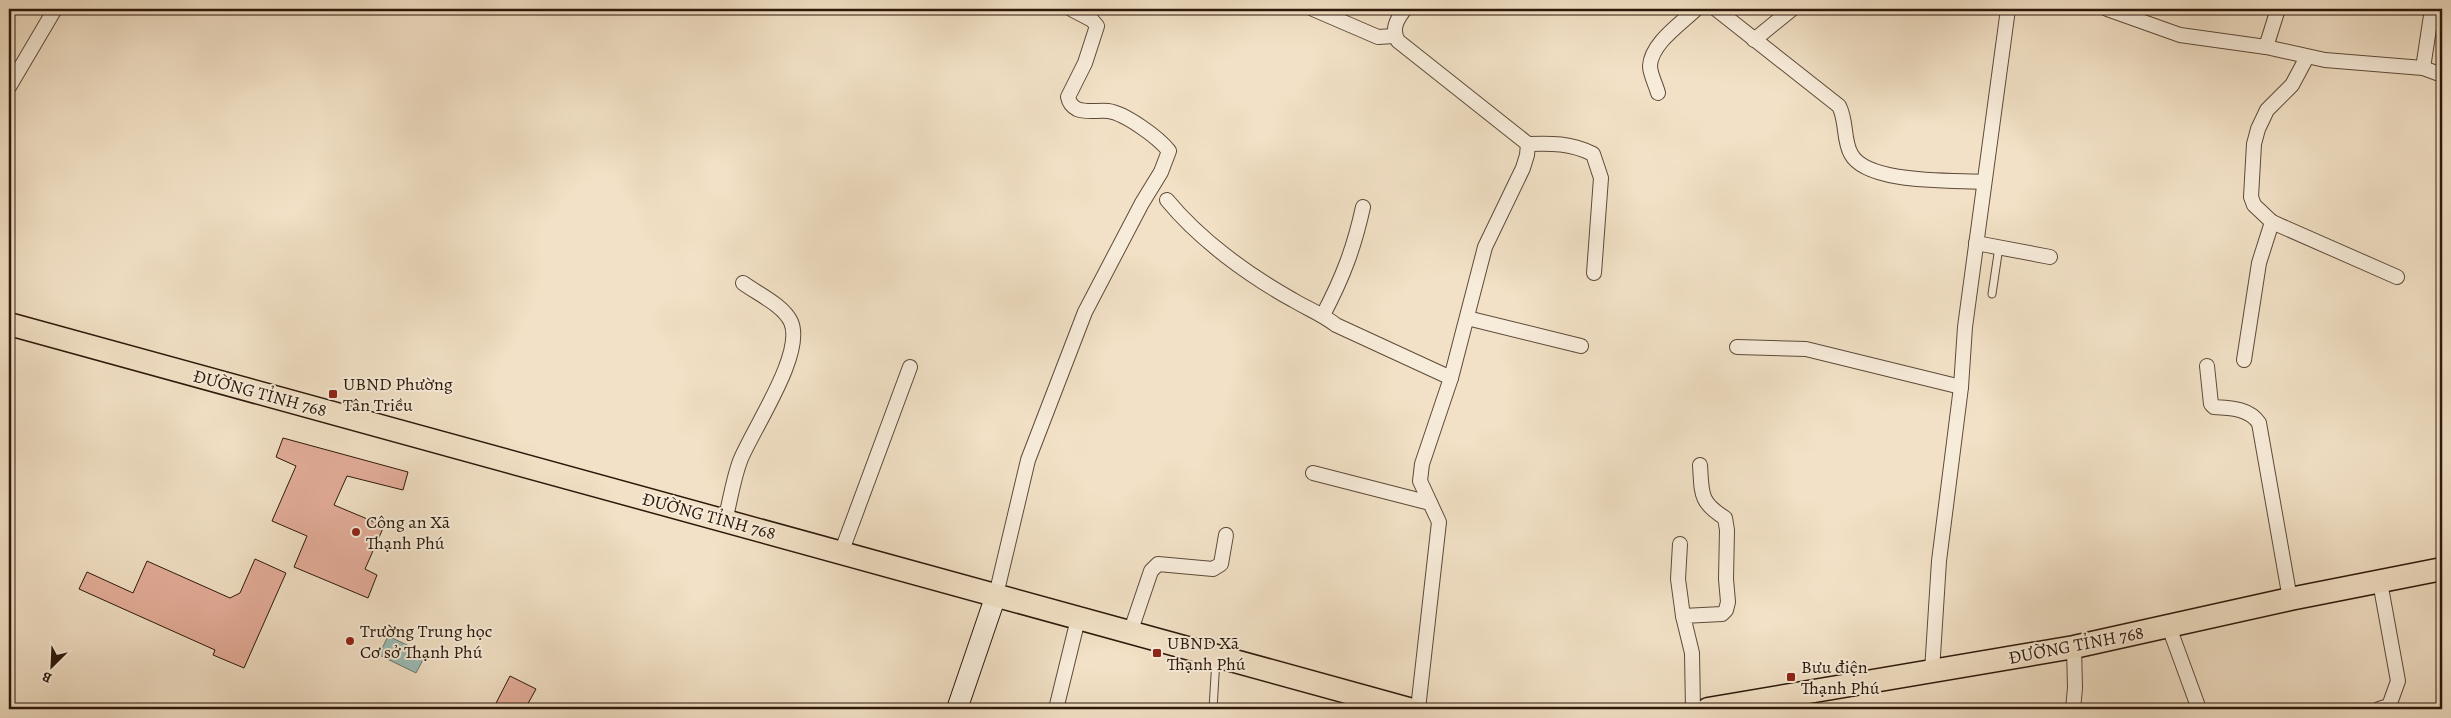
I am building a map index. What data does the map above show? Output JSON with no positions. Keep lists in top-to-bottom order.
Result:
{
  "streets": {
    "main road": ["ĐƯỜNG TỈNH 768"]
  },
  "places": {
    "transit": ["UBND Phường Tân Triều", "UBND Xã Thạnh Phú", "Bưu điện Thạnh Phú"],
    "other": ["Công an Xã Thạnh Phú", "Trường Trung học Cơ sở Thạnh Phú"]
  },
  "north": "bottom left"
}
